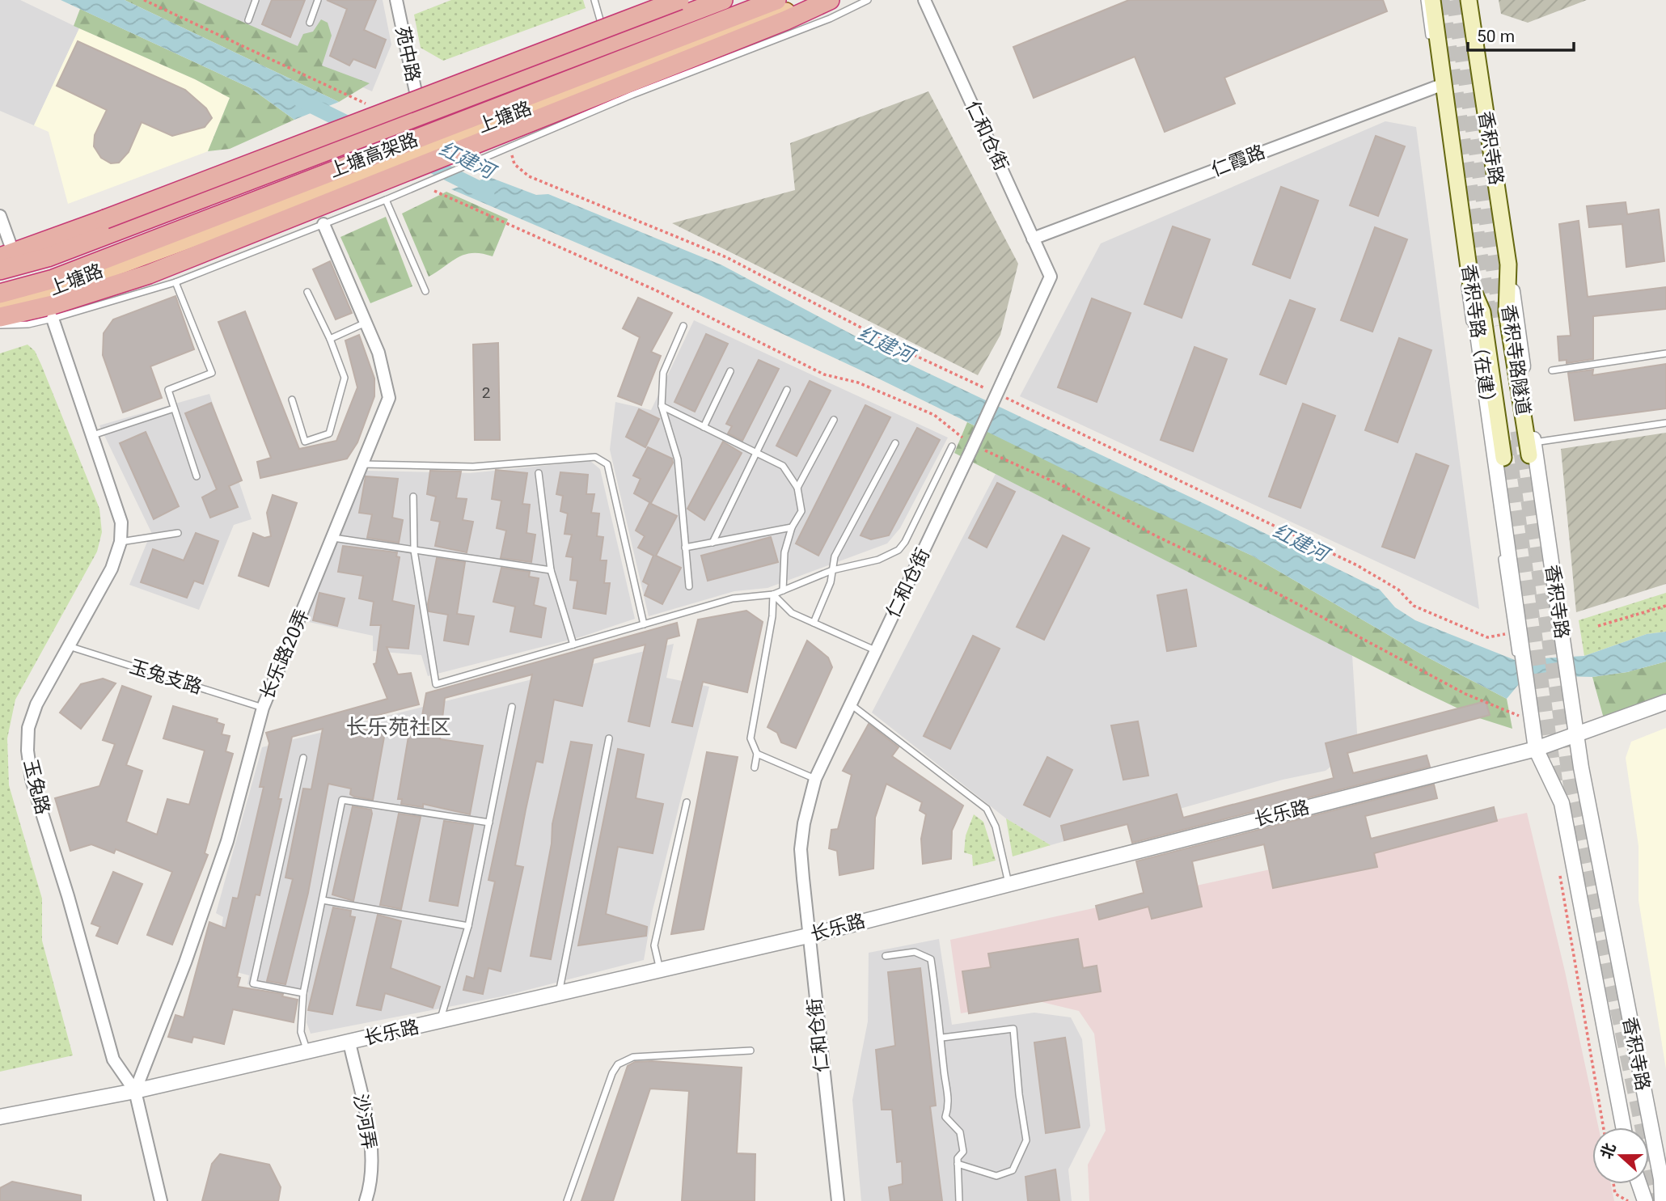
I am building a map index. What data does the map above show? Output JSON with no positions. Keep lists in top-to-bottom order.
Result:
{
  "streets": {
    "highway": ["上塘高架路"],
    "main road": [
      "上塘路",
      "香积寺路",
      "香积寺路（在建）",
      "香积寺路隧道"
    ],
    "street": [
      "苑中路",
      "仁和仓街",
      "仁霞路",
      "长乐路20弄",
      "玉兔路",
      "长乐路",
      "沙河弄"
    ],
    "lane": ["玉兔支路"]
  },
  "crossings": [
    ["仁和仓街", "仁霞路"],
    ["仁和仓街", "长乐路"],
    ["香积寺路", "香积寺路（在建）"],
    ["香积寺路", "香积寺路隧道"],
    ["香积寺路", "长乐路"],
    ["仁霞路", "香积寺路（在建）"],
    ["香积寺路（在建）", "香积寺路隧道"],
    ["长乐路20弄", "玉兔支路"],
    ["长乐路20弄", "玉兔路"],
    ["长乐路20弄", "长乐路"],
    ["玉兔支路", "玉兔路"],
    ["玉兔路", "长乐路"],
    ["长乐路", "沙河弄"]
  ],
  "districts": ["长乐苑社区"],
  "water": ["红建河"],
  "house_numbers": ["2"],
  "scale_bar": "50 m",
  "north": "left"
}
